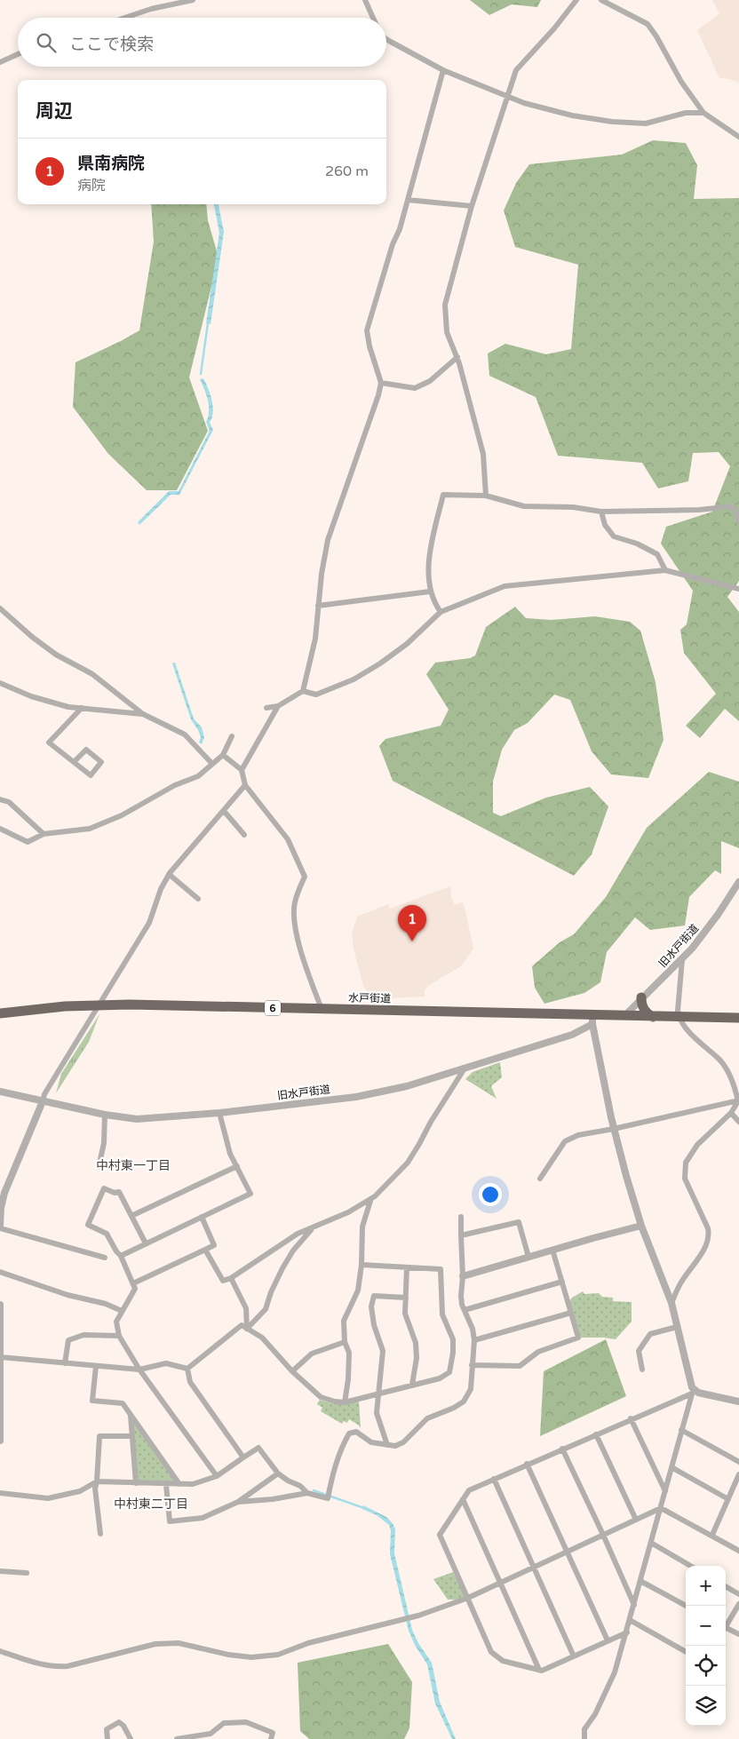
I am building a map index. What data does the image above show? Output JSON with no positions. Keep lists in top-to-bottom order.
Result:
{
  "streets": {
    "highway": ["水戸街道", "6"],
    "street": ["旧水戸街道"]
  },
  "crossings": [
    ["旧水戸街道", "水戸街道"]
  ],
  "districts": ["中村東一丁目", "中村東二丁目"],
  "page": {
    "search": "ここで検索",
    "heading": "周辺",
    "list": [
      {
        "mark": "1",
        "name": "県南病院",
        "note": "病院",
        "value": "260 m"
      }
    ],
    "pins": "1",
    "map_buttons": ["+", "−"]
  }
}
